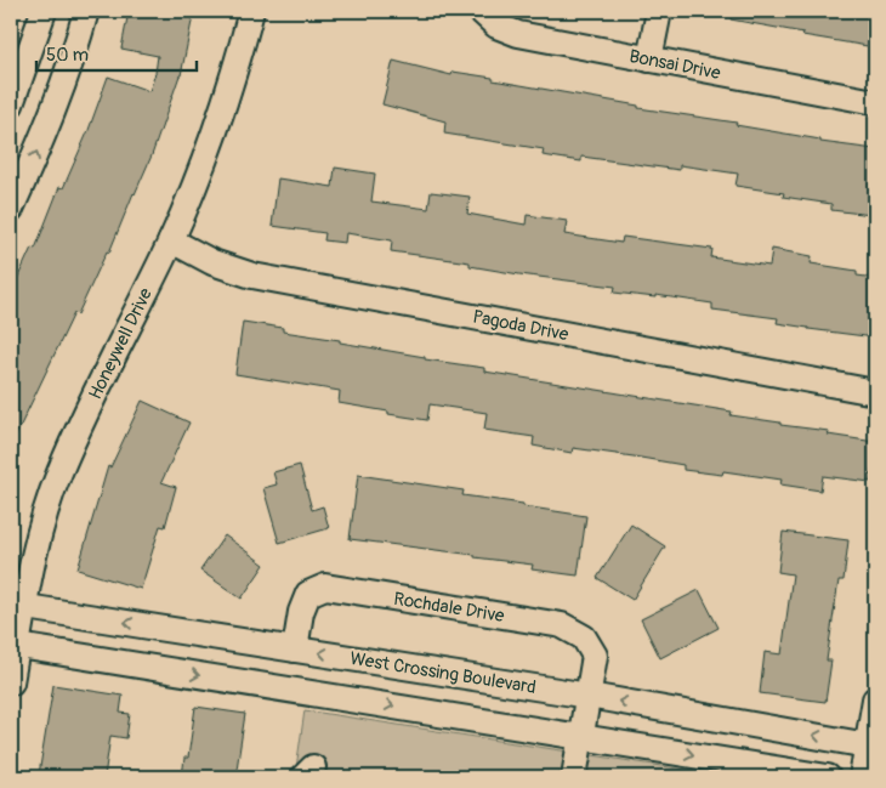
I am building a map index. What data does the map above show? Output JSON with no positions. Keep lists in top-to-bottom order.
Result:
{
  "streets": {
    "street": [
      "Bonsai Drive",
      "Pagoda Drive",
      "Honeywell Drive",
      "Rochdale Drive",
      "West Crossing Boulevard"
    ]
  },
  "crossings": [
    ["Pagoda Drive", "Honeywell Drive"],
    ["Honeywell Drive", "West Crossing Boulevard"],
    ["Rochdale Drive", "West Crossing Boulevard"]
  ],
  "scale_bar": "50 m"
}
